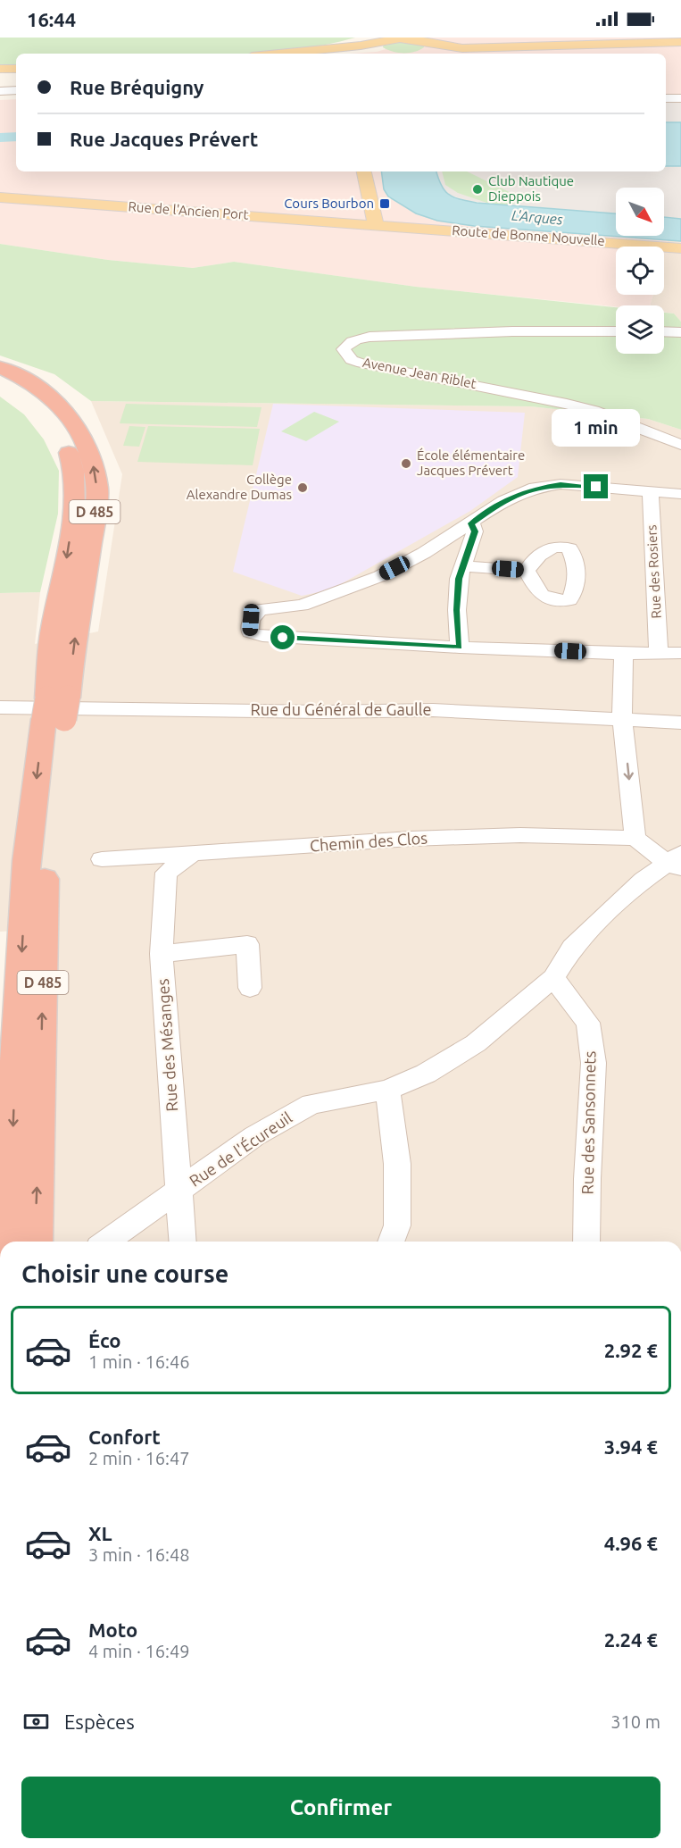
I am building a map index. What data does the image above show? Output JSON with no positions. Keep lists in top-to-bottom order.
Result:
{
  "streets": {
    "highway": ["D 485"],
    "main road": ["Rue de l'Ancien Port", "Route de Bonne Nouvelle"],
    "street": [
      "Avenue Jean Riblet",
      "Rue des Rosiers",
      "Rue du Général de Gaulle",
      "Chemin des Clos",
      "Rue des Mésanges",
      "Rue des Sansonnets",
      "Rue de l'Écureuil"
    ]
  },
  "crossings": [
    ["Rue de l'Ancien Port", "Route de Bonne Nouvelle"],
    ["Chemin des Clos", "Rue des Mésanges"],
    ["Rue des Mésanges", "Rue de l'Écureuil"],
    ["Rue des Sansonnets", "Rue de l'Écureuil"]
  ],
  "water": ["L'Arques"],
  "places": {
    "other": ["Club Nautique Dieppois", "École élémentaire Jacques Prévert", "Collège Alexandre Dumas"],
    "transit": ["Cours Bourbon"]
  },
  "north": "bottom right",
  "page": {
    "status": "16:44",
    "banner": ["Rue Bréquigny", "Rue Jacques Prévert"],
    "bubble": "1 min",
    "heading": "Choisir une course",
    "list": [
      {
        "name": "Éco",
        "note": "1 min · 16:46",
        "value": "2.92 €"
      },
      {
        "name": "Confort",
        "note": "2 min · 16:47",
        "value": "3.94 €"
      },
      {
        "name": "XL",
        "note": "3 min · 16:48",
        "value": "4.96 €"
      },
      {
        "name": "Moto",
        "note": "4 min · 16:49",
        "value": "2.24 €"
      }
    ],
    "pay": ["Espèces", "310 m"],
    "buttons": "Confirmer"
  }
}
